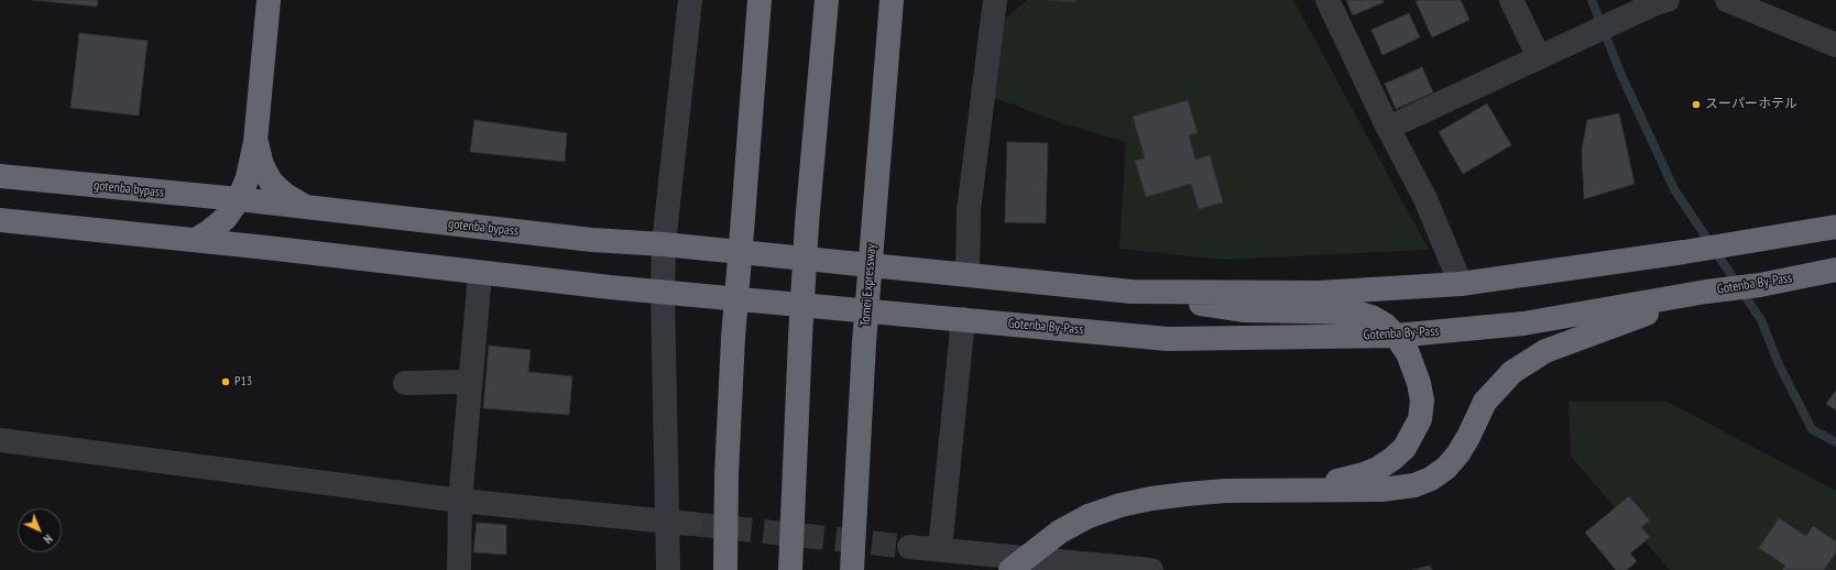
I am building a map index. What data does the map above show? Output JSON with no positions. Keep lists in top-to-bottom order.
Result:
{
  "streets": {
    "highway": ["gotenba bypass", "Gotenba By-Pass", "Tomei Expressway"]
  },
  "places": ["スーパーホテル", "P13"],
  "north": "bottom right"
}
